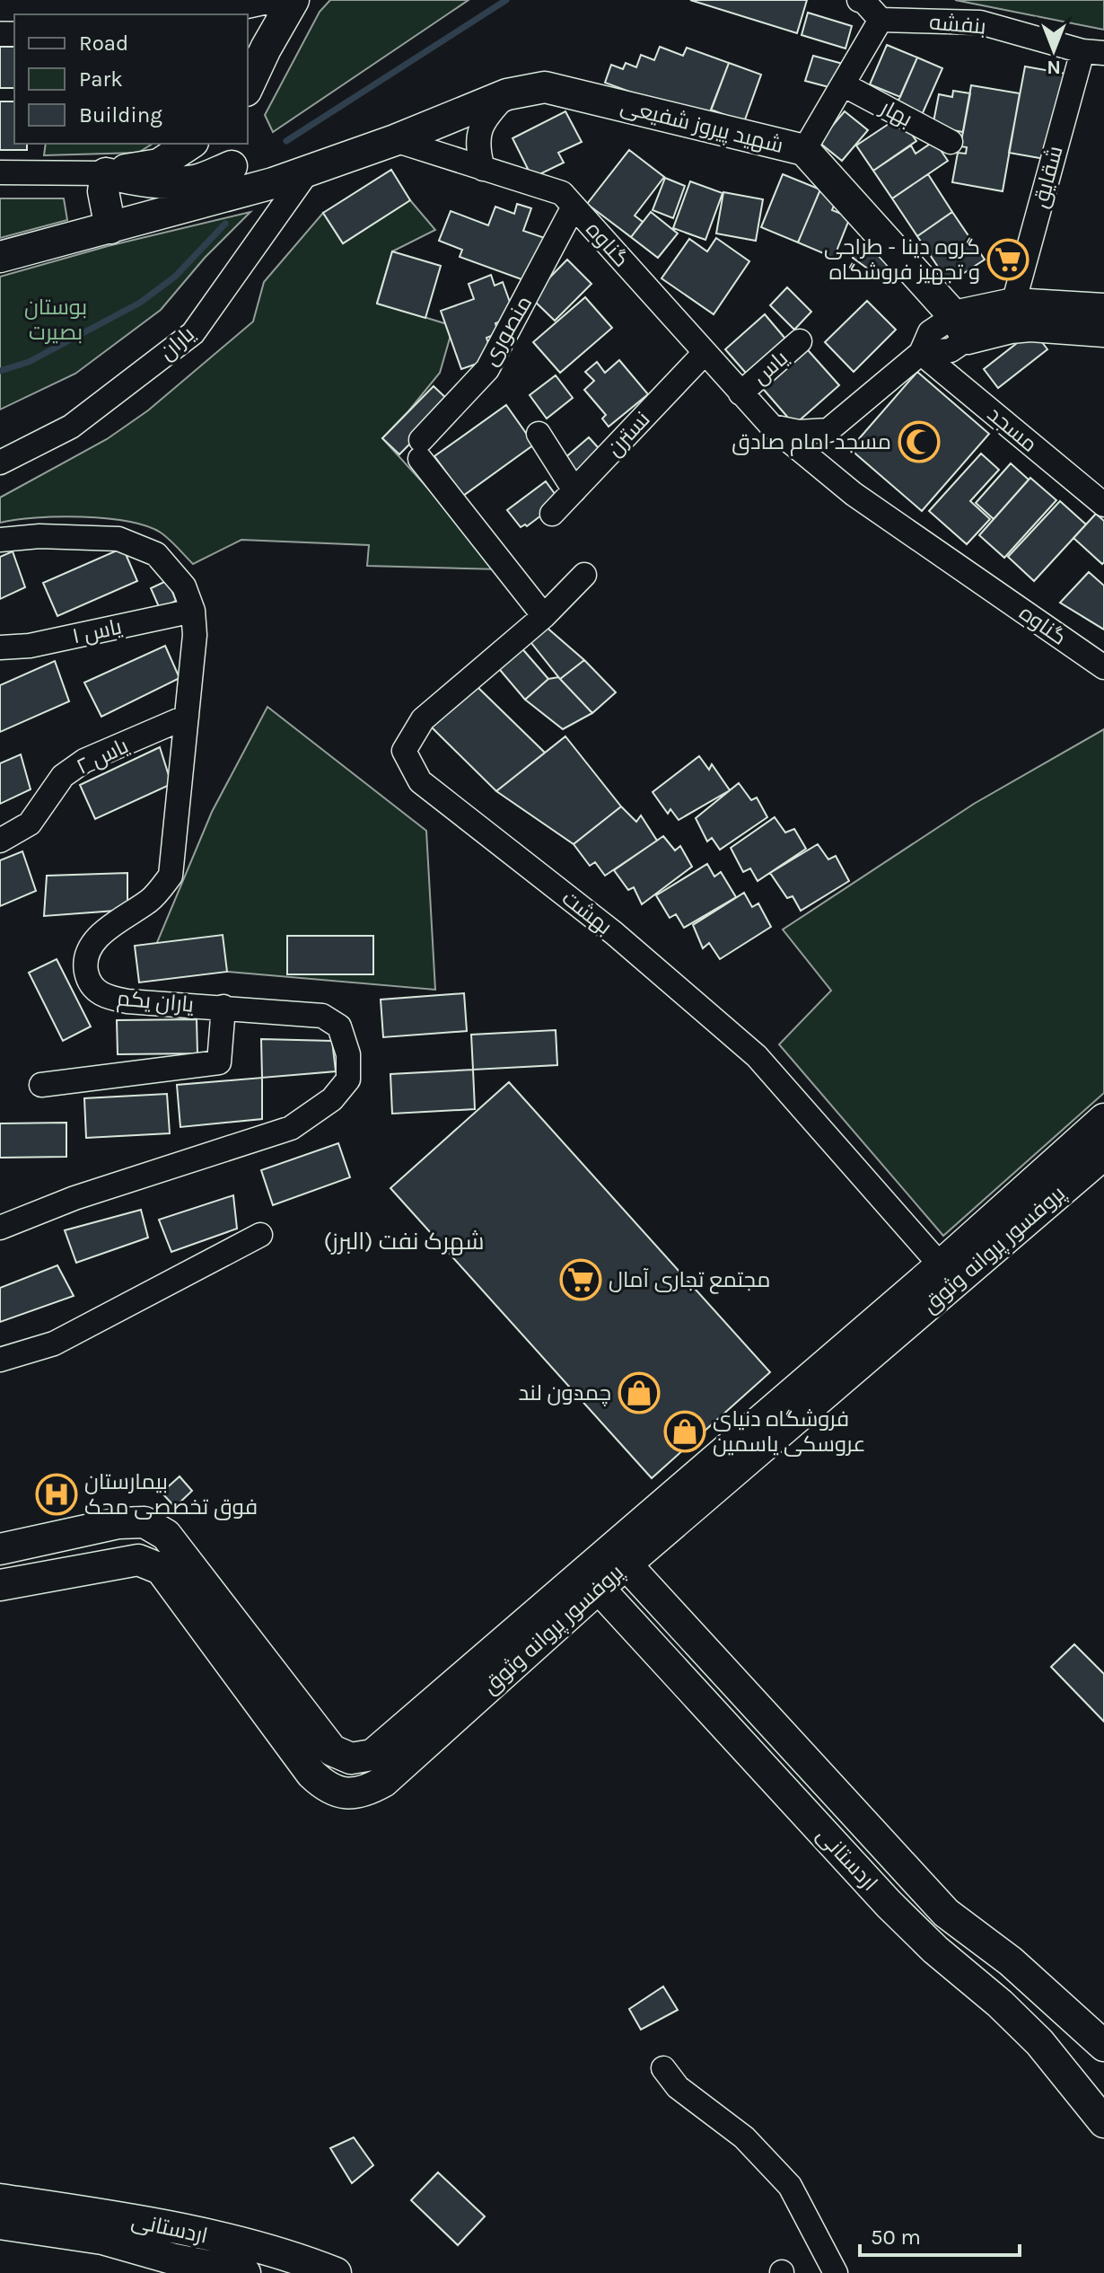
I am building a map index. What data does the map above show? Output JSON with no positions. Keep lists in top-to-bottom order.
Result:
{
  "streets": {
    "main road": ["شهید پیروز شفیعی", "پروفسور پروانه وثوق", "اردستانی"],
    "street": [
      "بنفشه",
      "بهار",
      "شقایق",
      "گناوه",
      "منصوری",
      "یاران",
      "یاس",
      "مسجد",
      "نسترن",
      "یاس ۱",
      "یاس ۲",
      "بهشت",
      "یاران یکم"
    ]
  },
  "crossings": [
    ["بنفشه", "شقایق"],
    ["شهید پیروز شفیعی", "گناوه"],
    ["گناوه", "منصوری"],
    ["گناوه", "یاس"],
    ["گناوه", "نسترن"],
    ["منصوری", "بهشت"],
    ["یاس ۱", "یاران یکم"],
    ["یاس ۲", "یاران یکم"],
    ["بهشت", "پروفسور پروانه وثوق"],
    ["پروفسور پروانه وثوق", "اردستانی"]
  ],
  "districts": ["شهرک نفت (البرز)"],
  "parks": ["بوستان بصیرت"],
  "places": {
    "supermarket": ["گروه دینا - طراحی و تجهیز فروشگاه", "مجتمع تجاری آمال"],
    "mosque": ["مسجد امام صادق"],
    "shop": ["چمدون لند", "فروشگاه دنیای عروسکی یاسمین"],
    "hospital": ["بیمارستان فوق تخصصی محک"]
  },
  "legend": ["Road", "Park", "Building"],
  "scale_bar": "50 m",
  "north": "bottom"
}
